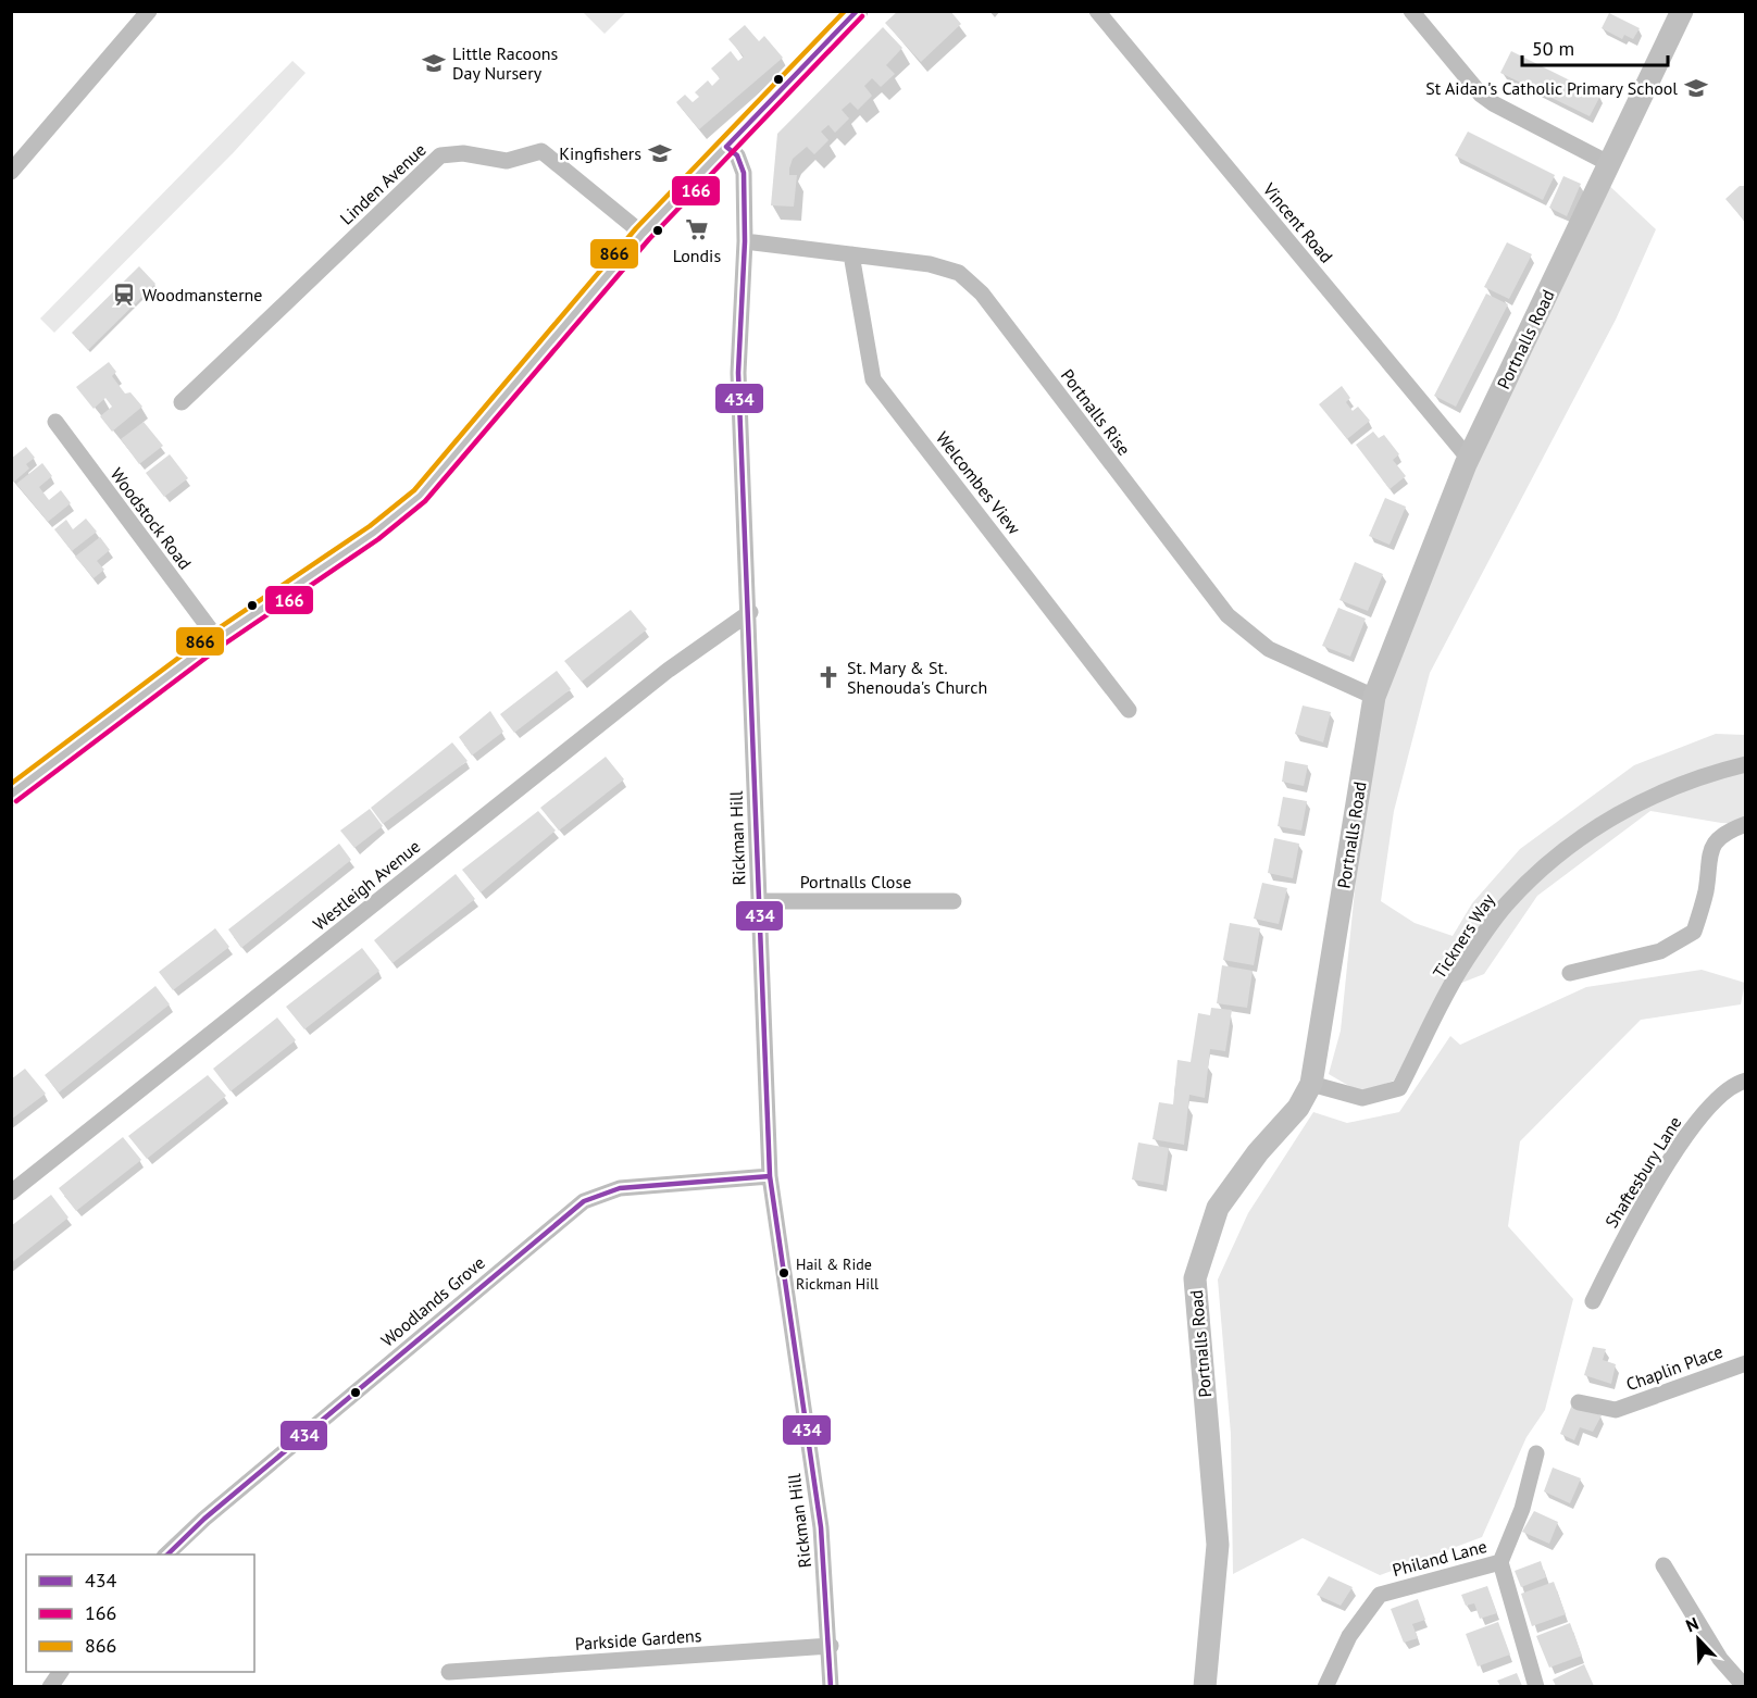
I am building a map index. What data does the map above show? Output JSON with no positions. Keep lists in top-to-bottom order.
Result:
{
  "streets": {
    "street": [
      "Linden Avenue",
      "Vincent Road",
      "Portnalls Road",
      "Portnalls Rise",
      "Welcombes View",
      "Woodstock Road",
      "Rickman Hill",
      "Portnalls Close",
      "Westleigh Avenue",
      "Tickners Way",
      "Shaftesbury Lane",
      "Woodlands Grove",
      "Chaplin Place",
      "Philand Lane",
      "Parkside Gardens"
    ]
  },
  "crossings": [
    ["Vincent Road", "Portnalls Road"],
    ["Portnalls Road", "Portnalls Rise"],
    ["Portnalls Road", "Tickners Way"],
    ["Portnalls Rise", "Welcombes View"],
    ["Portnalls Rise", "Rickman Hill"],
    ["Rickman Hill", "Portnalls Close"],
    ["Rickman Hill", "Westleigh Avenue"],
    ["Rickman Hill", "Woodlands Grove"],
    ["Rickman Hill", "Parkside Gardens"]
  ],
  "places": {
    "school or university": ["Little Racoons Day Nursery", "St Aidan's Catholic Primary School", "Kingfishers"],
    "supermarket": ["Londis"],
    "station": ["Woodmansterne"],
    "church": ["St. Mary & St. Shenouda's Church"],
    "other": ["Hail & Ride Rickman Hill"]
  },
  "lines": ["transit line 434", "transit line 866", "transit line 166"],
  "legend": ["434", "166", "866"],
  "scale_bar": "50 m",
  "north": "top left"
}
